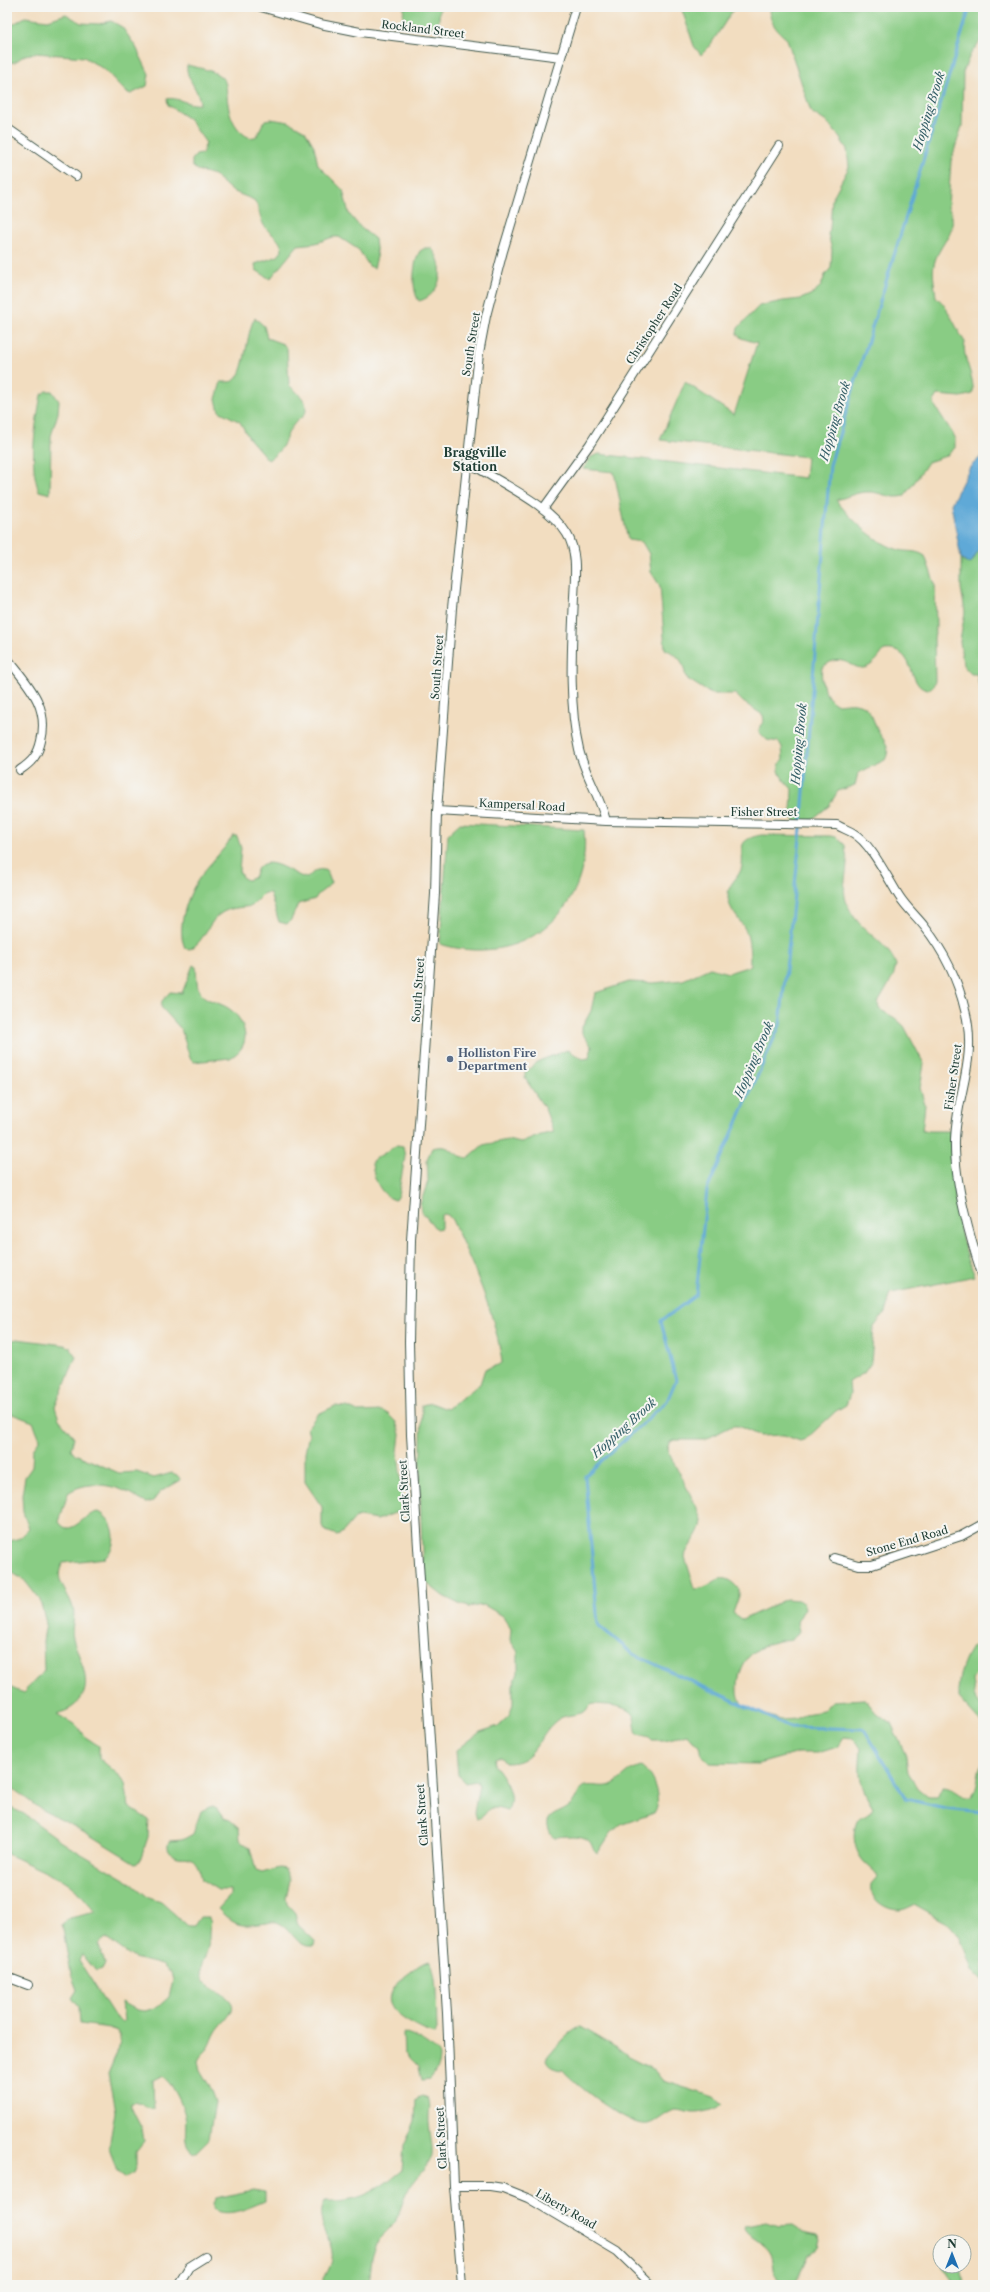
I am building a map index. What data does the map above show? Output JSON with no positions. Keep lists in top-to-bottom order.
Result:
{
  "streets": {
    "street": [
      "Rockland Street",
      "Christopher Road",
      "South Street",
      "Kampersal Road",
      "Fisher Street",
      "Clark Street",
      "Stone End Road",
      "Liberty Road"
    ]
  },
  "crossings": [
    ["Rockland Street", "South Street"],
    ["South Street", "Kampersal Road"],
    ["South Street", "Clark Street"],
    ["Kampersal Road", "Fisher Street"],
    ["Clark Street", "Liberty Road"]
  ],
  "districts": ["Braggville Station"],
  "water": ["Hopping Brook"],
  "places": ["Holliston Fire Department"],
  "north": "top"
}
